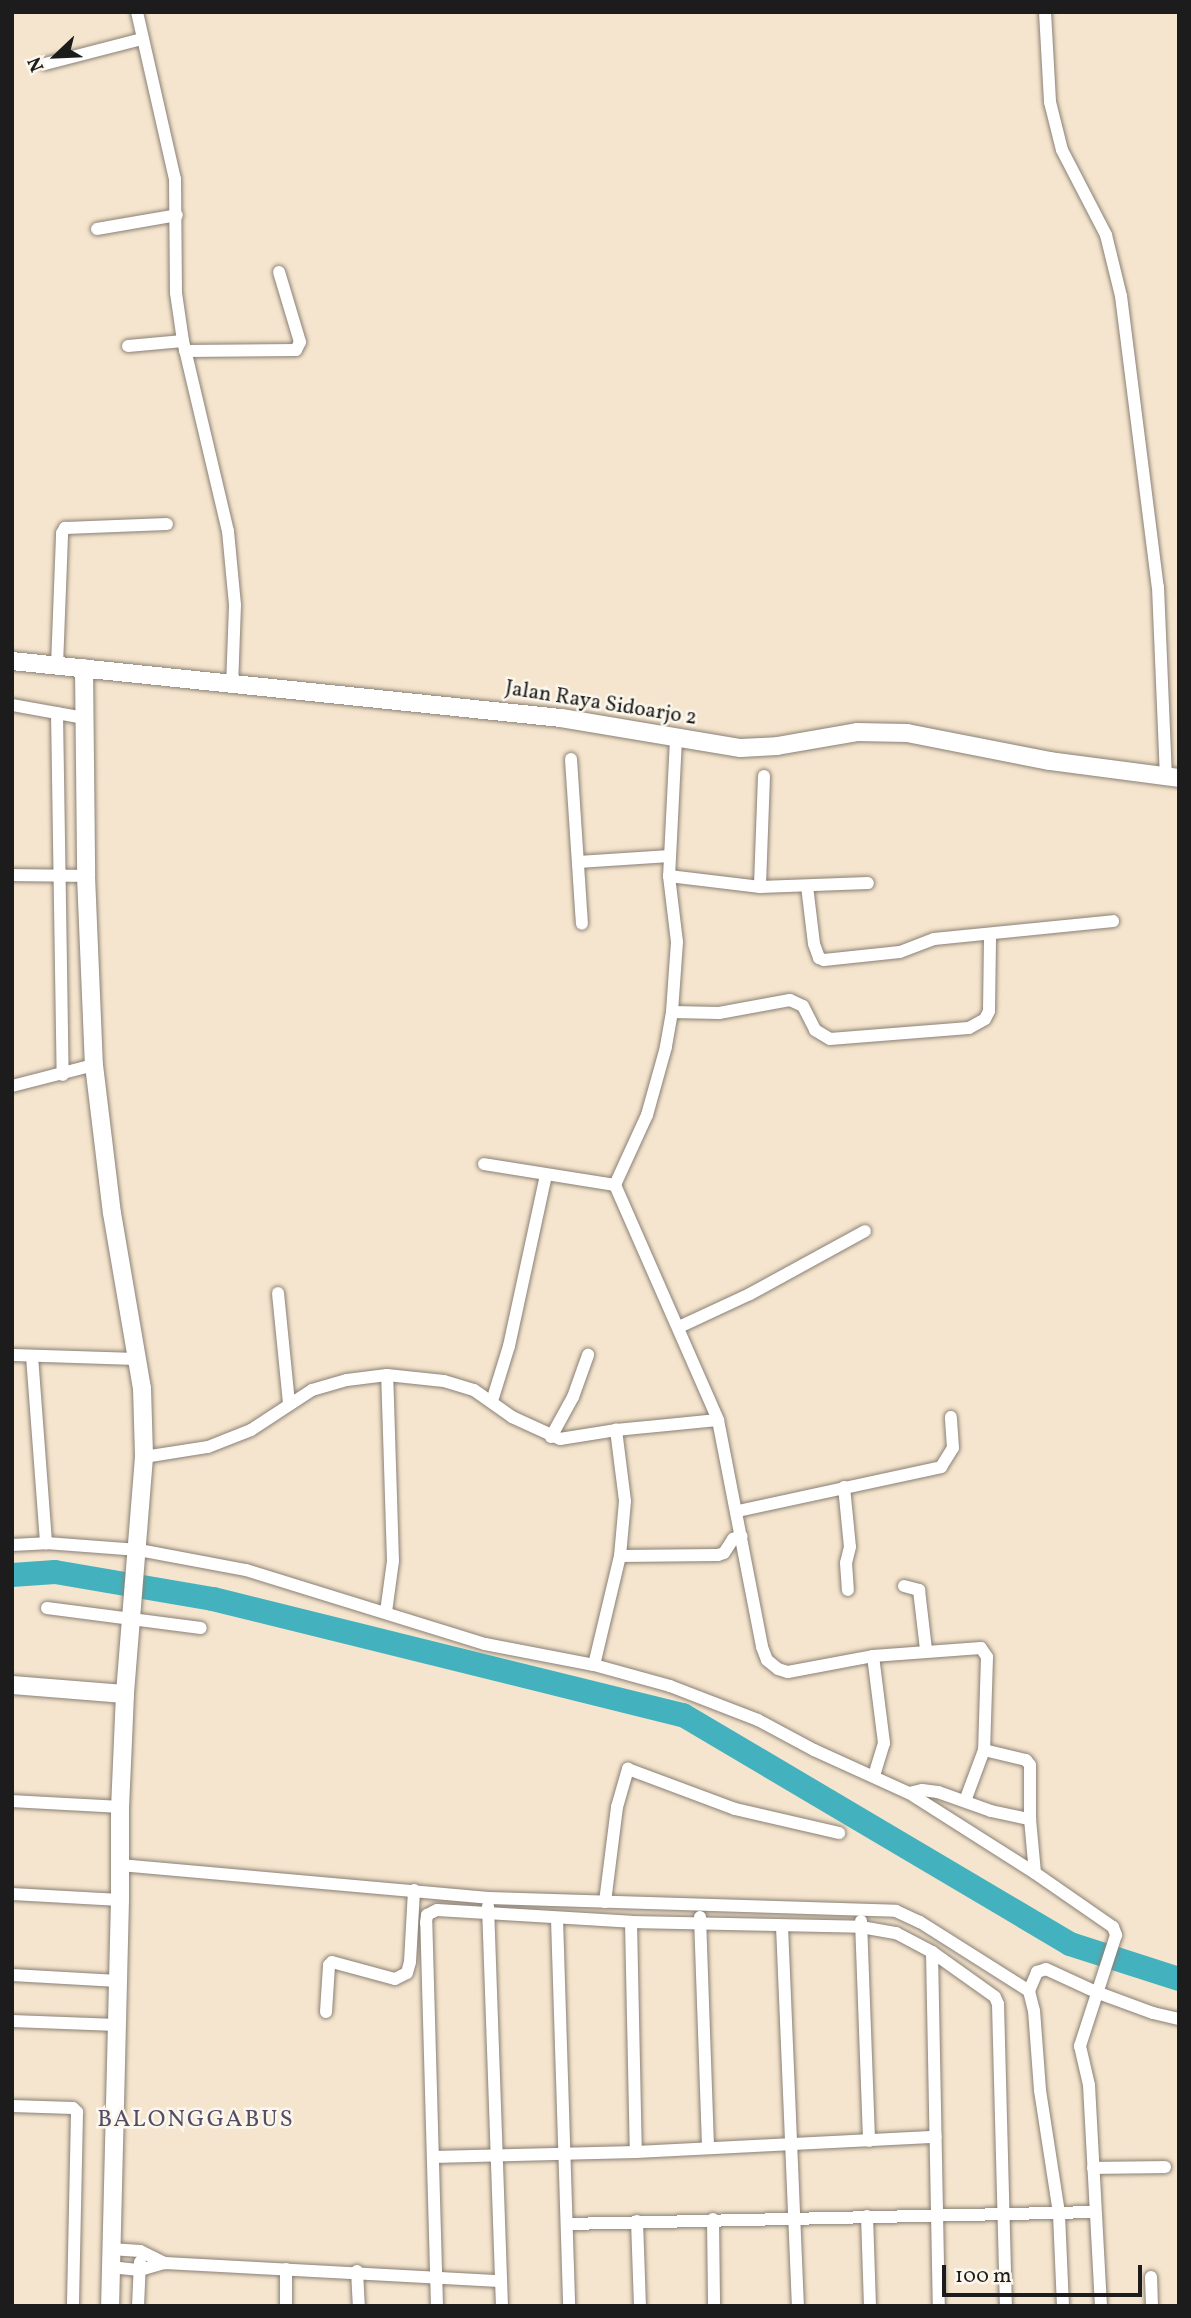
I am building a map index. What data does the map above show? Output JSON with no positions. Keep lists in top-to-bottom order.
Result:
{
  "streets": {
    "street": ["Jalan Raya Sidoarjo 2"]
  },
  "districts": ["BALONGGABUS"],
  "scale_bar": "100 m",
  "north": "bottom left"
}
